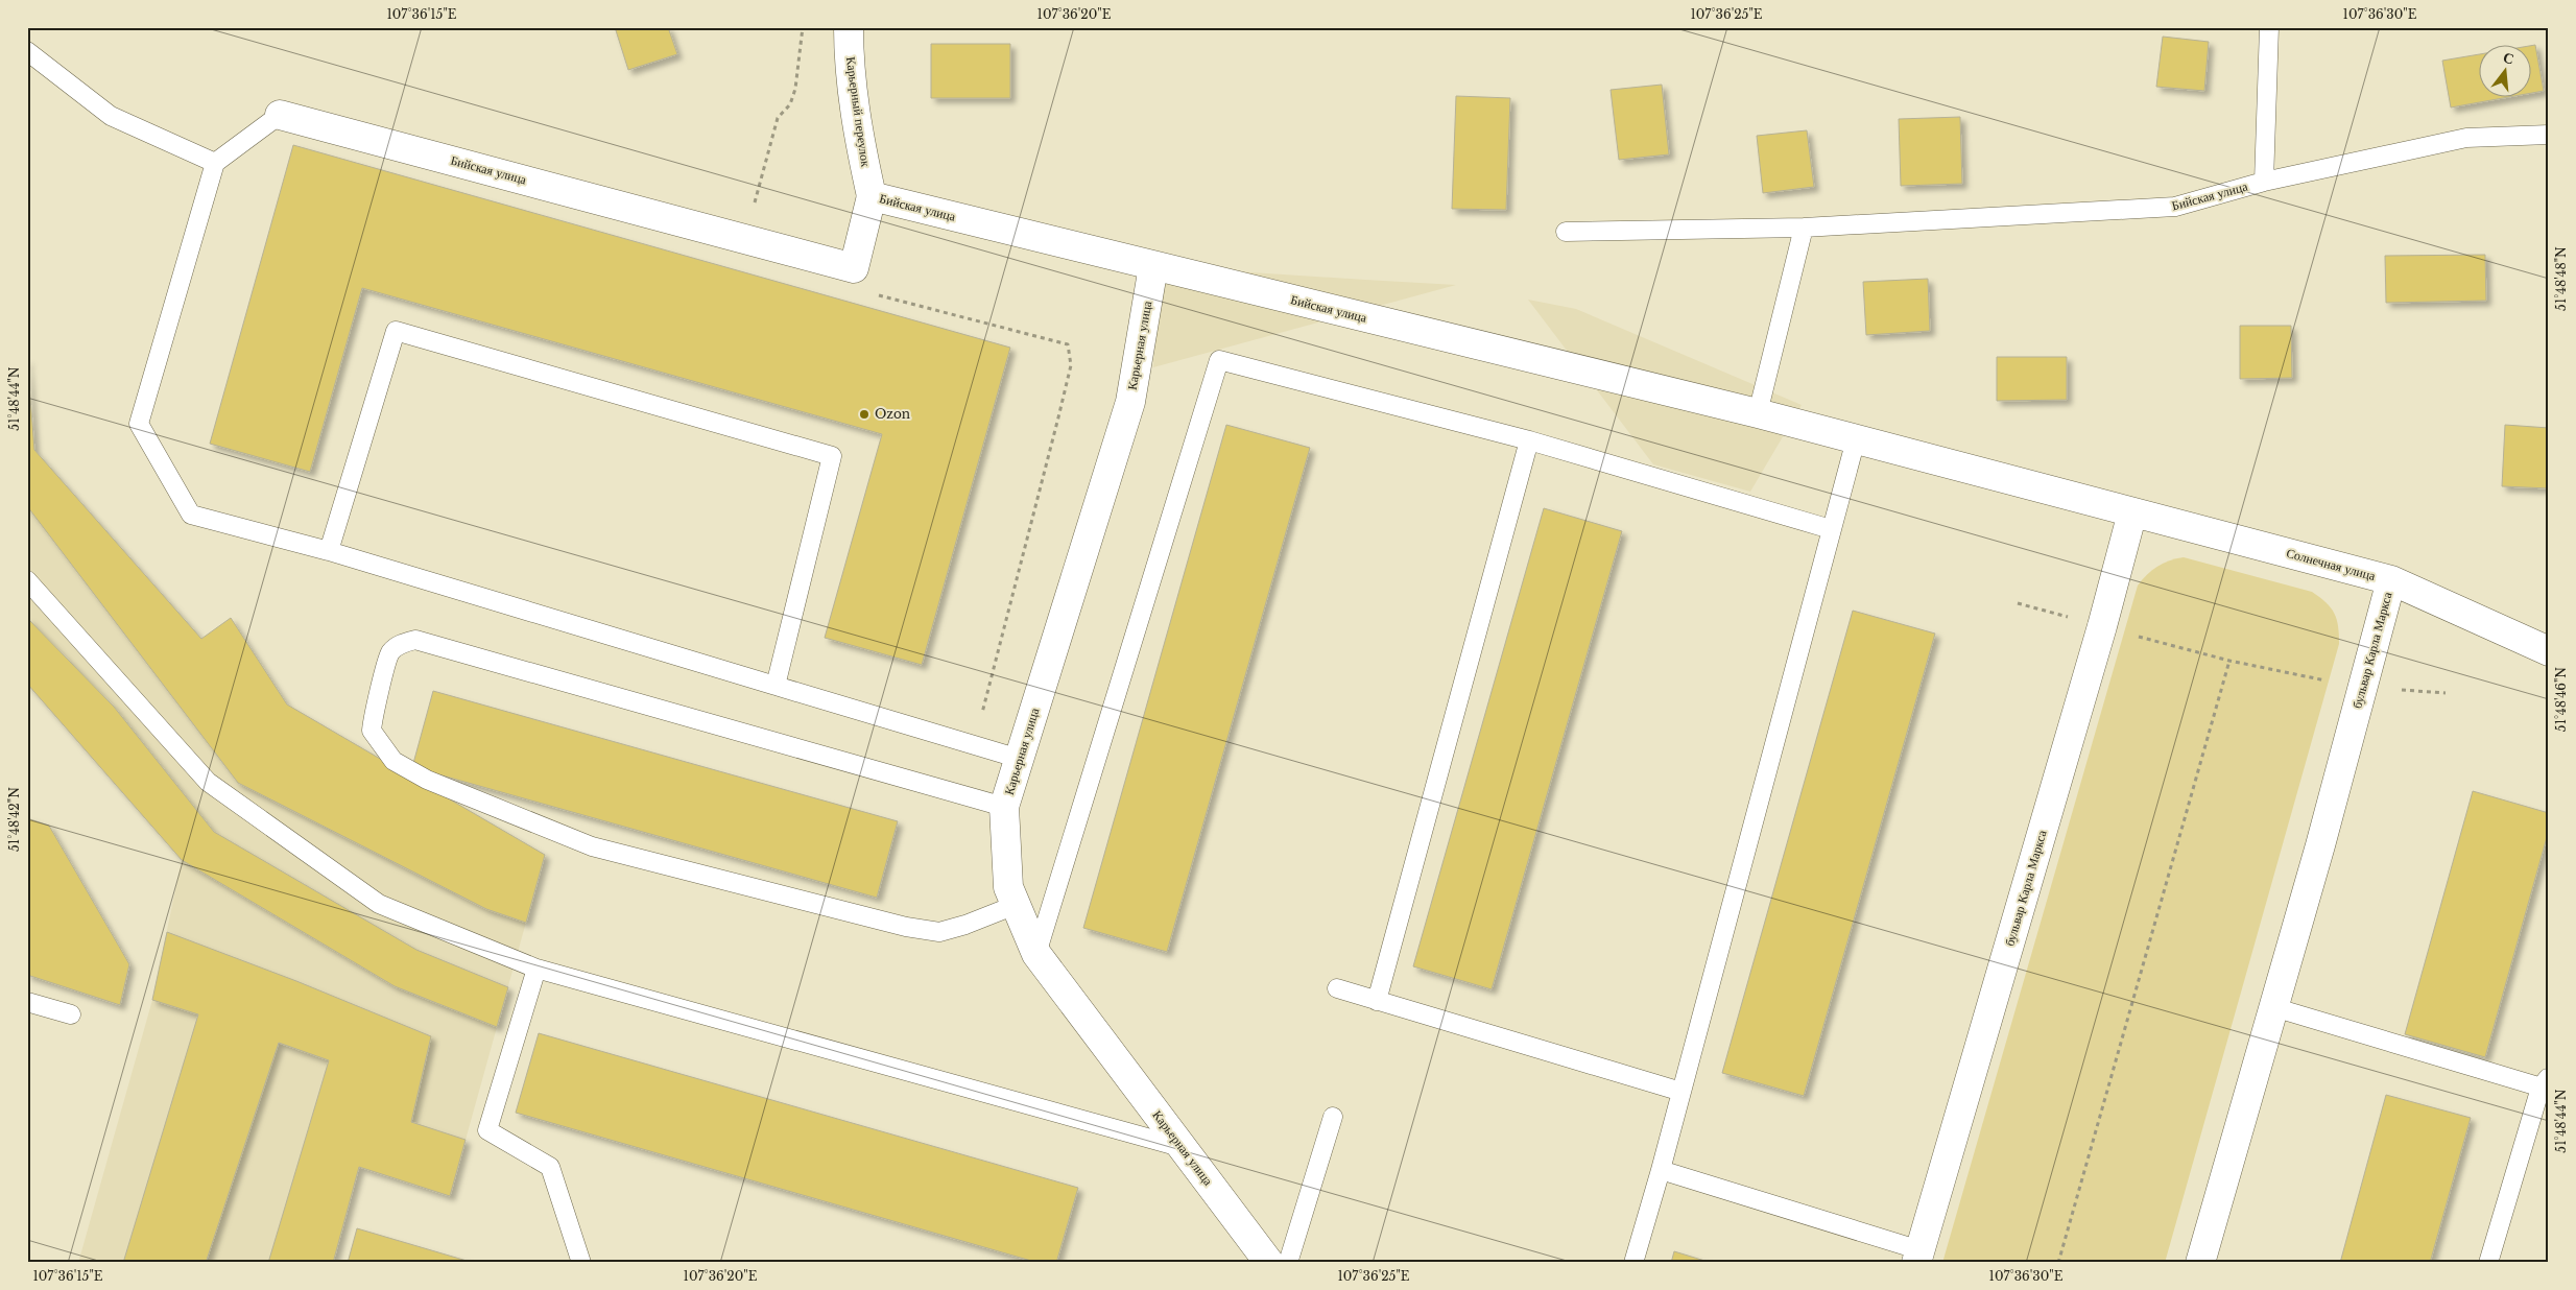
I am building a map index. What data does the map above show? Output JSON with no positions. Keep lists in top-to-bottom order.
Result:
{
  "streets": {
    "street": [
      "Карьерный переулок",
      "Бийская улица",
      "Карьерная улица",
      "Солнечная улица",
      "бульвар Карла Маркса"
    ]
  },
  "crossings": [
    ["Карьерный переулок", "Бийская улица"],
    ["Бийская улица", "Карьерная улица"],
    ["Бийская улица", "Солнечная улица"],
    ["Солнечная улица", "бульвар Карла Маркса"]
  ],
  "places": ["Ozon"],
  "north": "top",
  "coordinates": [
    "107°36'15\"E",
    "107°36'20\"E",
    "107°36'25\"E",
    "107°36'30\"E",
    "51°48'48\"N",
    "51°48'44\"N",
    "51°48'46\"N",
    "51°48'42\"N"
  ]
}
